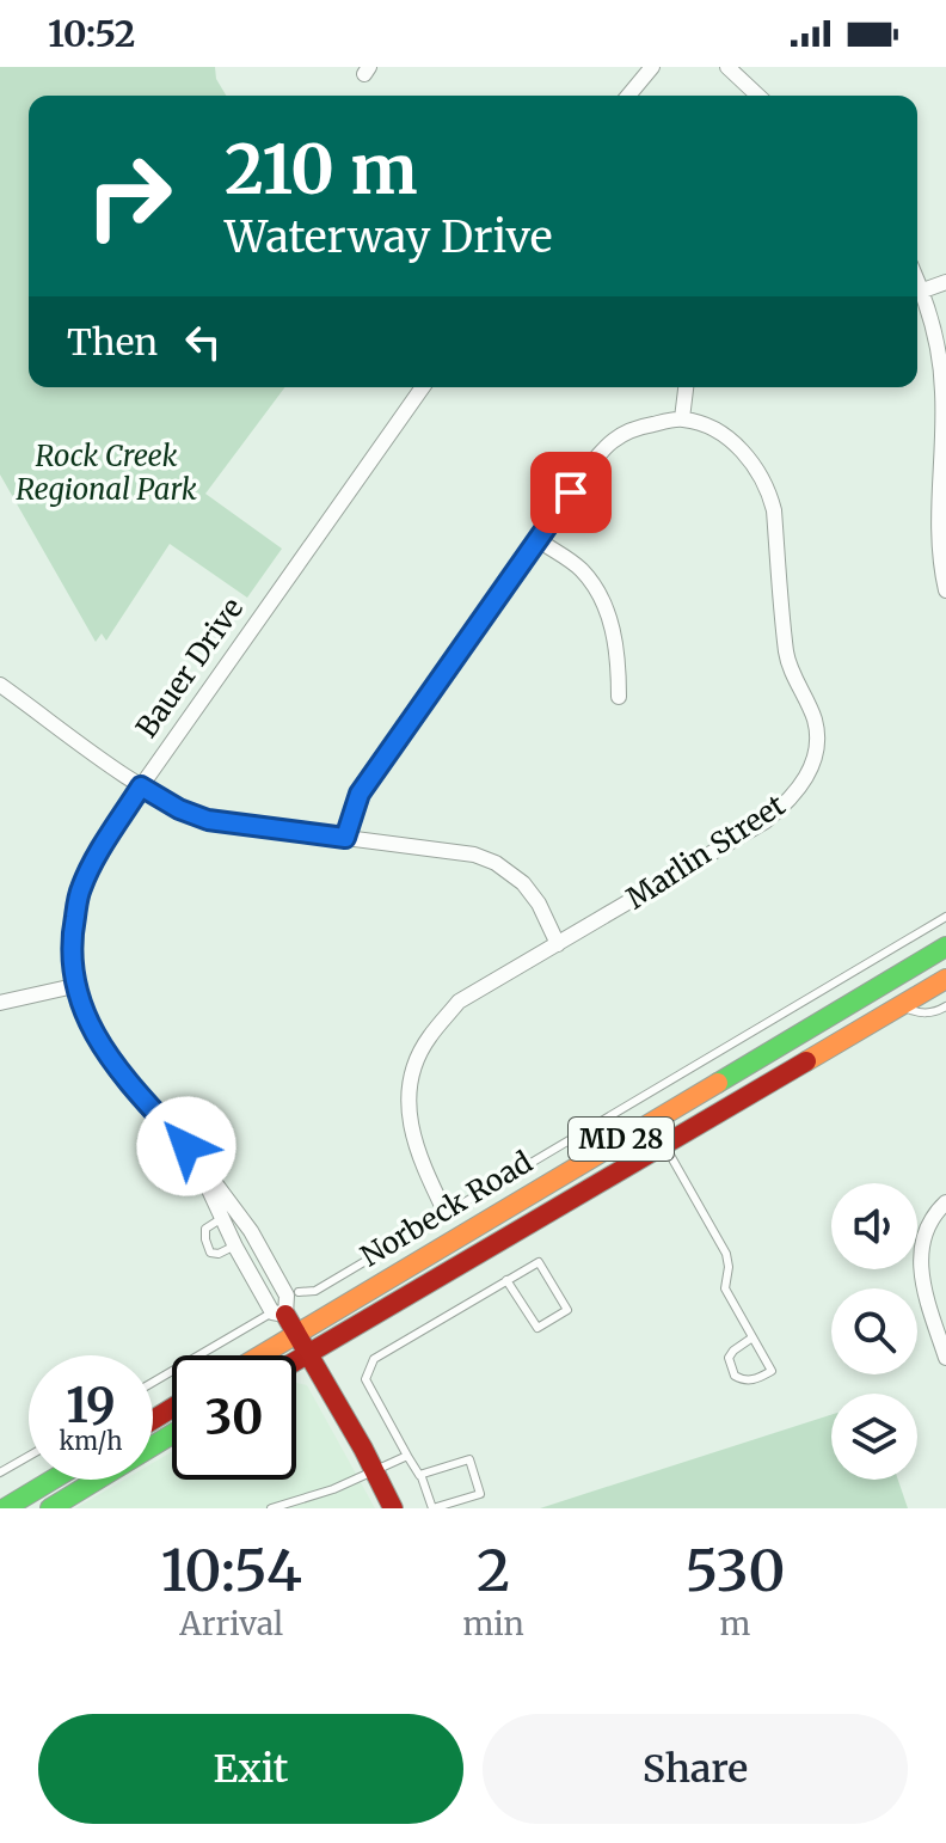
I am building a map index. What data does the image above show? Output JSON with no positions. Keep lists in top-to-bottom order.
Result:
{
  "streets": {
    "main road": ["Bauer Drive", "MD 28", "Norbeck Road"],
    "street": ["Marlin Street"]
  },
  "crossings": [
    ["Bauer Drive", "Norbeck Road"],
    ["Marlin Street", "Norbeck Road"]
  ],
  "parks": ["Rock Creek Regional Park"],
  "page": {
    "status": "10:52",
    "turn": ["210 m", "Waterway Drive"],
    "then": "Then",
    "speed": "19 km/h",
    "limit": "30",
    "eta": [
      "10:54",
      "Arrival",
      "2",
      "min",
      "530",
      "m"
    ],
    "buttons": ["Exit", "Share"]
  }
}
